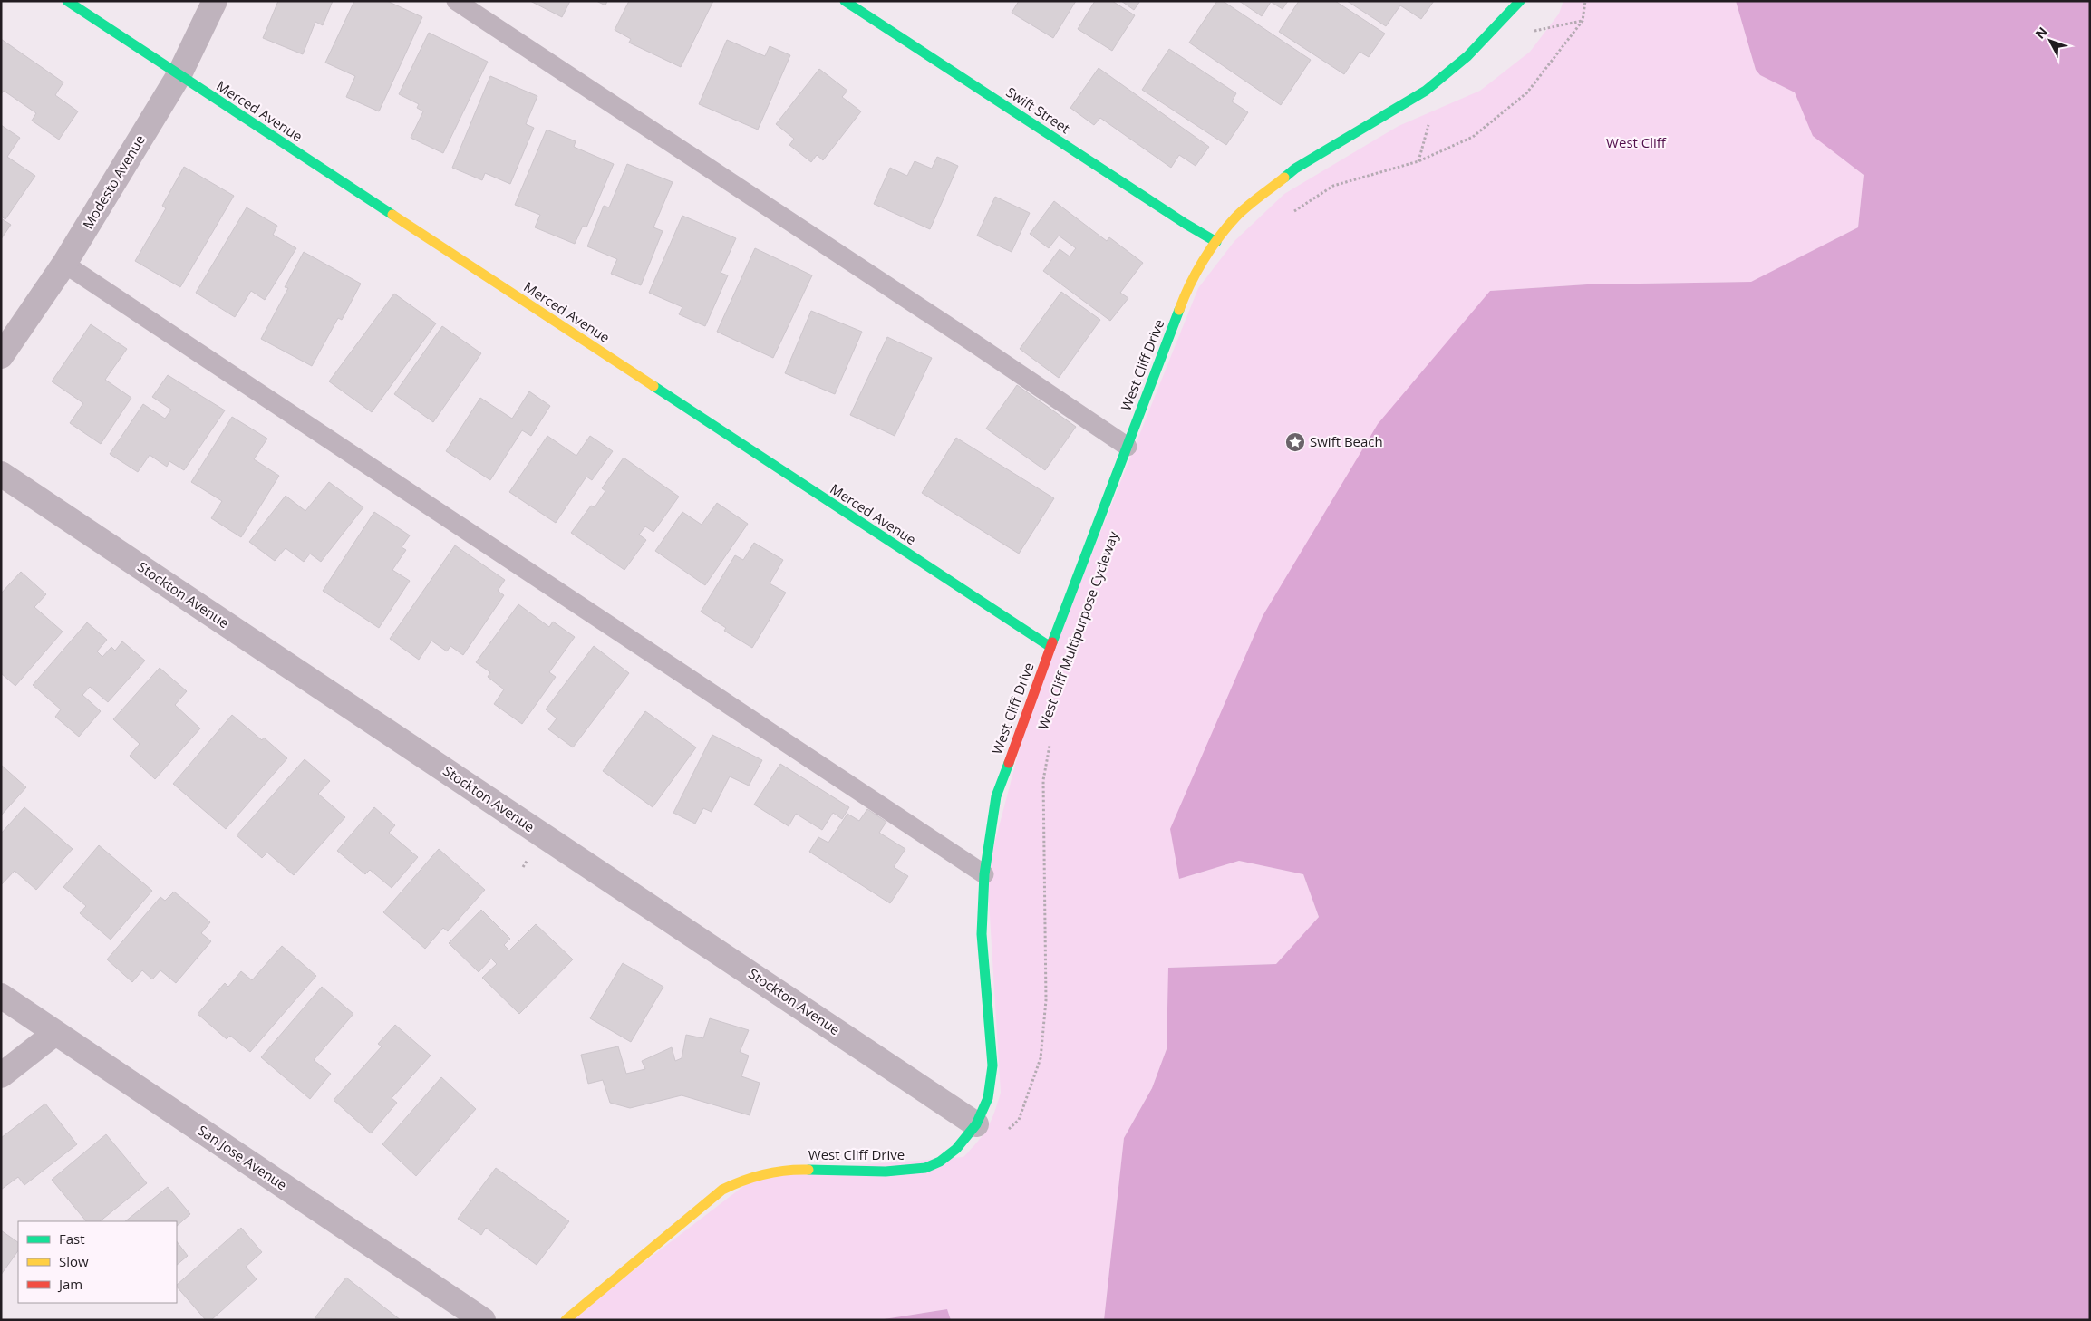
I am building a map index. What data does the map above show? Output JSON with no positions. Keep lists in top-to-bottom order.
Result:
{
  "streets": {
    "street": [
      "Swift Street",
      "Merced Avenue",
      "Modesto Avenue",
      "West Cliff Drive",
      "Stockton Avenue",
      "San Jose Avenue"
    ],
    "path": ["West Cliff Multipurpose Cycleway"]
  },
  "crossings": [
    ["Swift Street", "West Cliff Drive"],
    ["Merced Avenue", "Modesto Avenue"],
    ["Merced Avenue", "West Cliff Drive"],
    ["West Cliff Drive", "Stockton Avenue"]
  ],
  "parks": ["West Cliff"],
  "places": {
    "place": ["Swift Beach"]
  },
  "legend": ["Fast", "Slow", "Jam"],
  "north": "top left"
}
